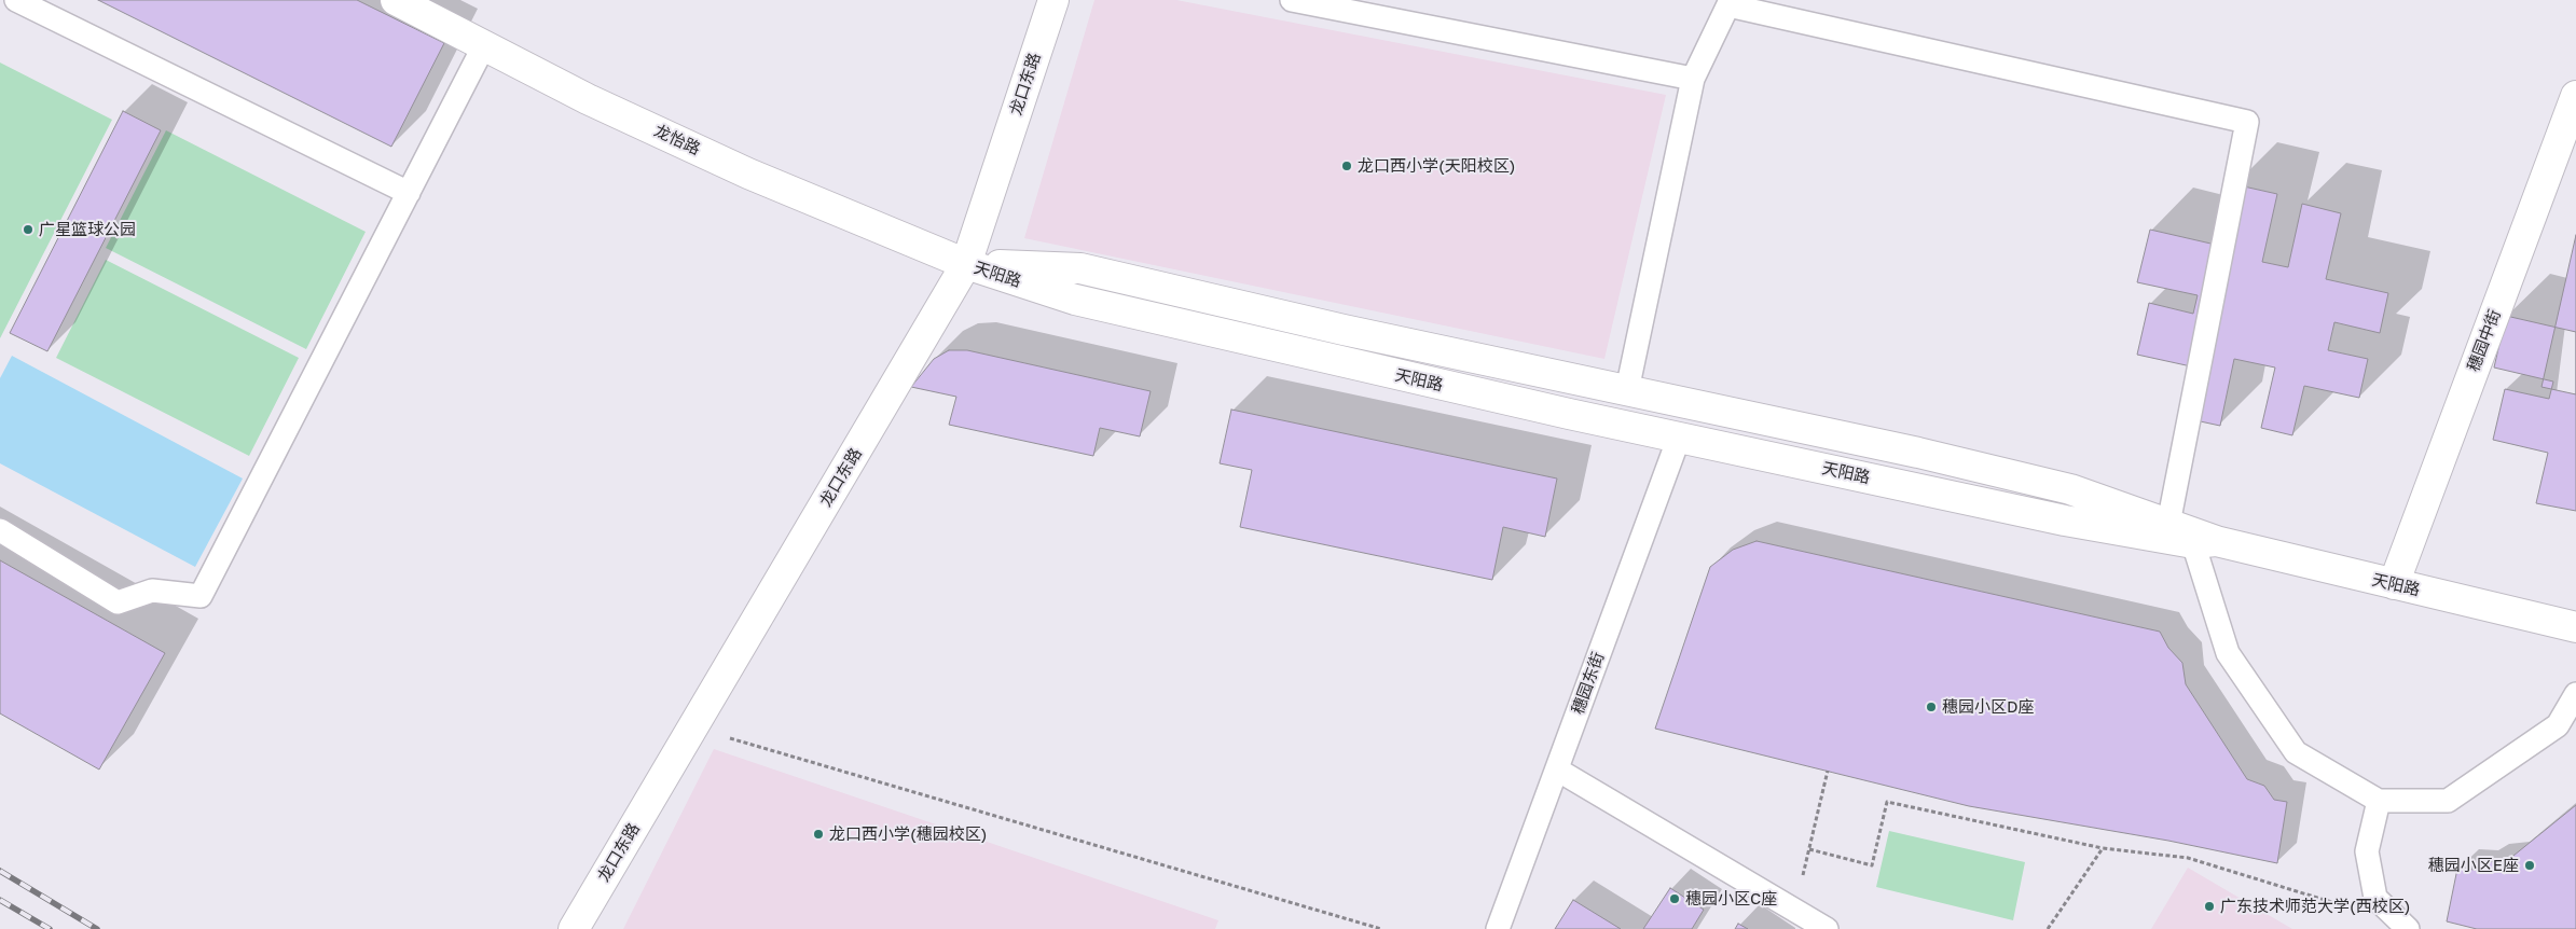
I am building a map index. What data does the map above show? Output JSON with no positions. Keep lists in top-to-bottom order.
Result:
{
  "streets": {
    "street": [
      "龙口东路",
      "龙怡路",
      "天阳路",
      "穗园中街"
    ],
    "lane": ["穗园东街"]
  },
  "crossings": [
    ["龙口东路", "龙怡路"],
    ["龙口东路", "天阳路"],
    ["龙怡路", "天阳路"],
    ["天阳路", "穗园中街"],
    ["天阳路", "穗园东街"]
  ],
  "places": [
    "龙口西小学(天阳校区)",
    "广星篮球公园",
    "穗园小区D座",
    "龙口西小学(穗园校区)",
    "穗园小区E座",
    "穗园小区C座",
    "广东技术师范大学(西校区)"
  ]
}
